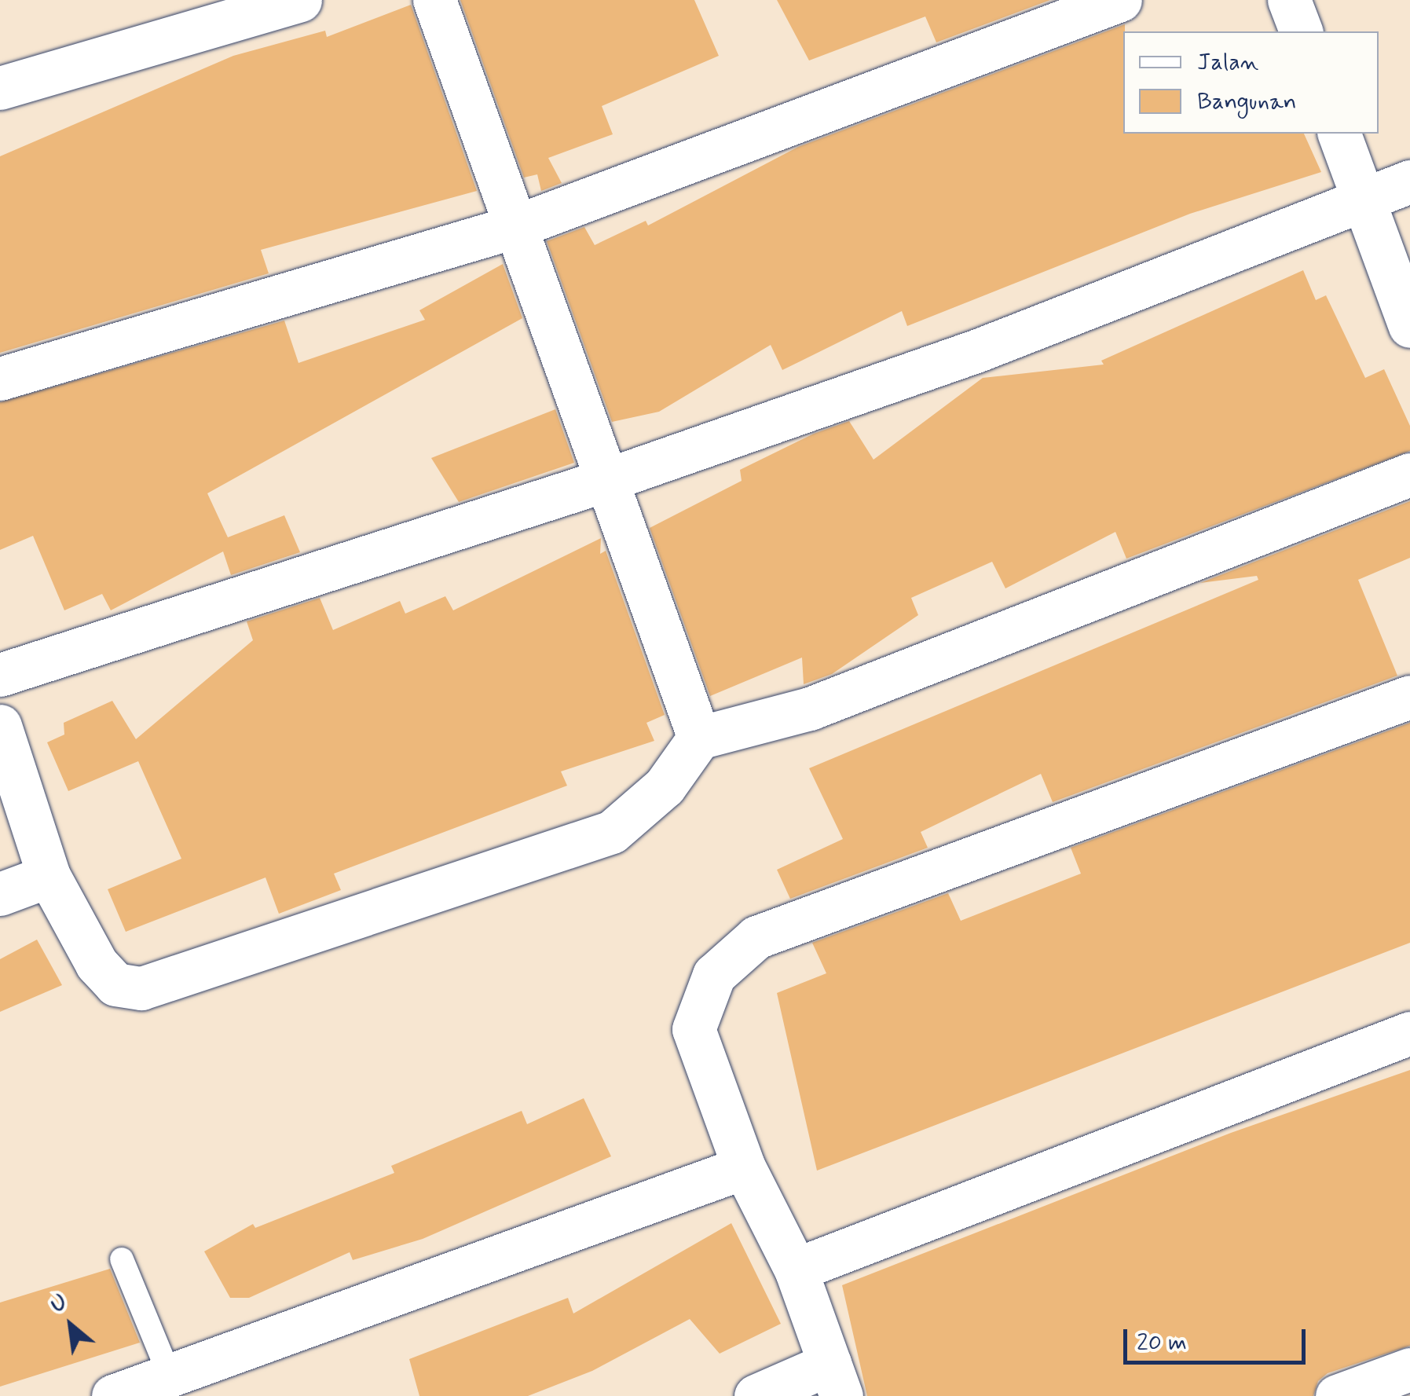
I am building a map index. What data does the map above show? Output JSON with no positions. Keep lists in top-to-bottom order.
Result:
{
  "legend": ["Jalan", "Bangunan"],
  "scale_bar": "20 m",
  "north": "top left"
}
